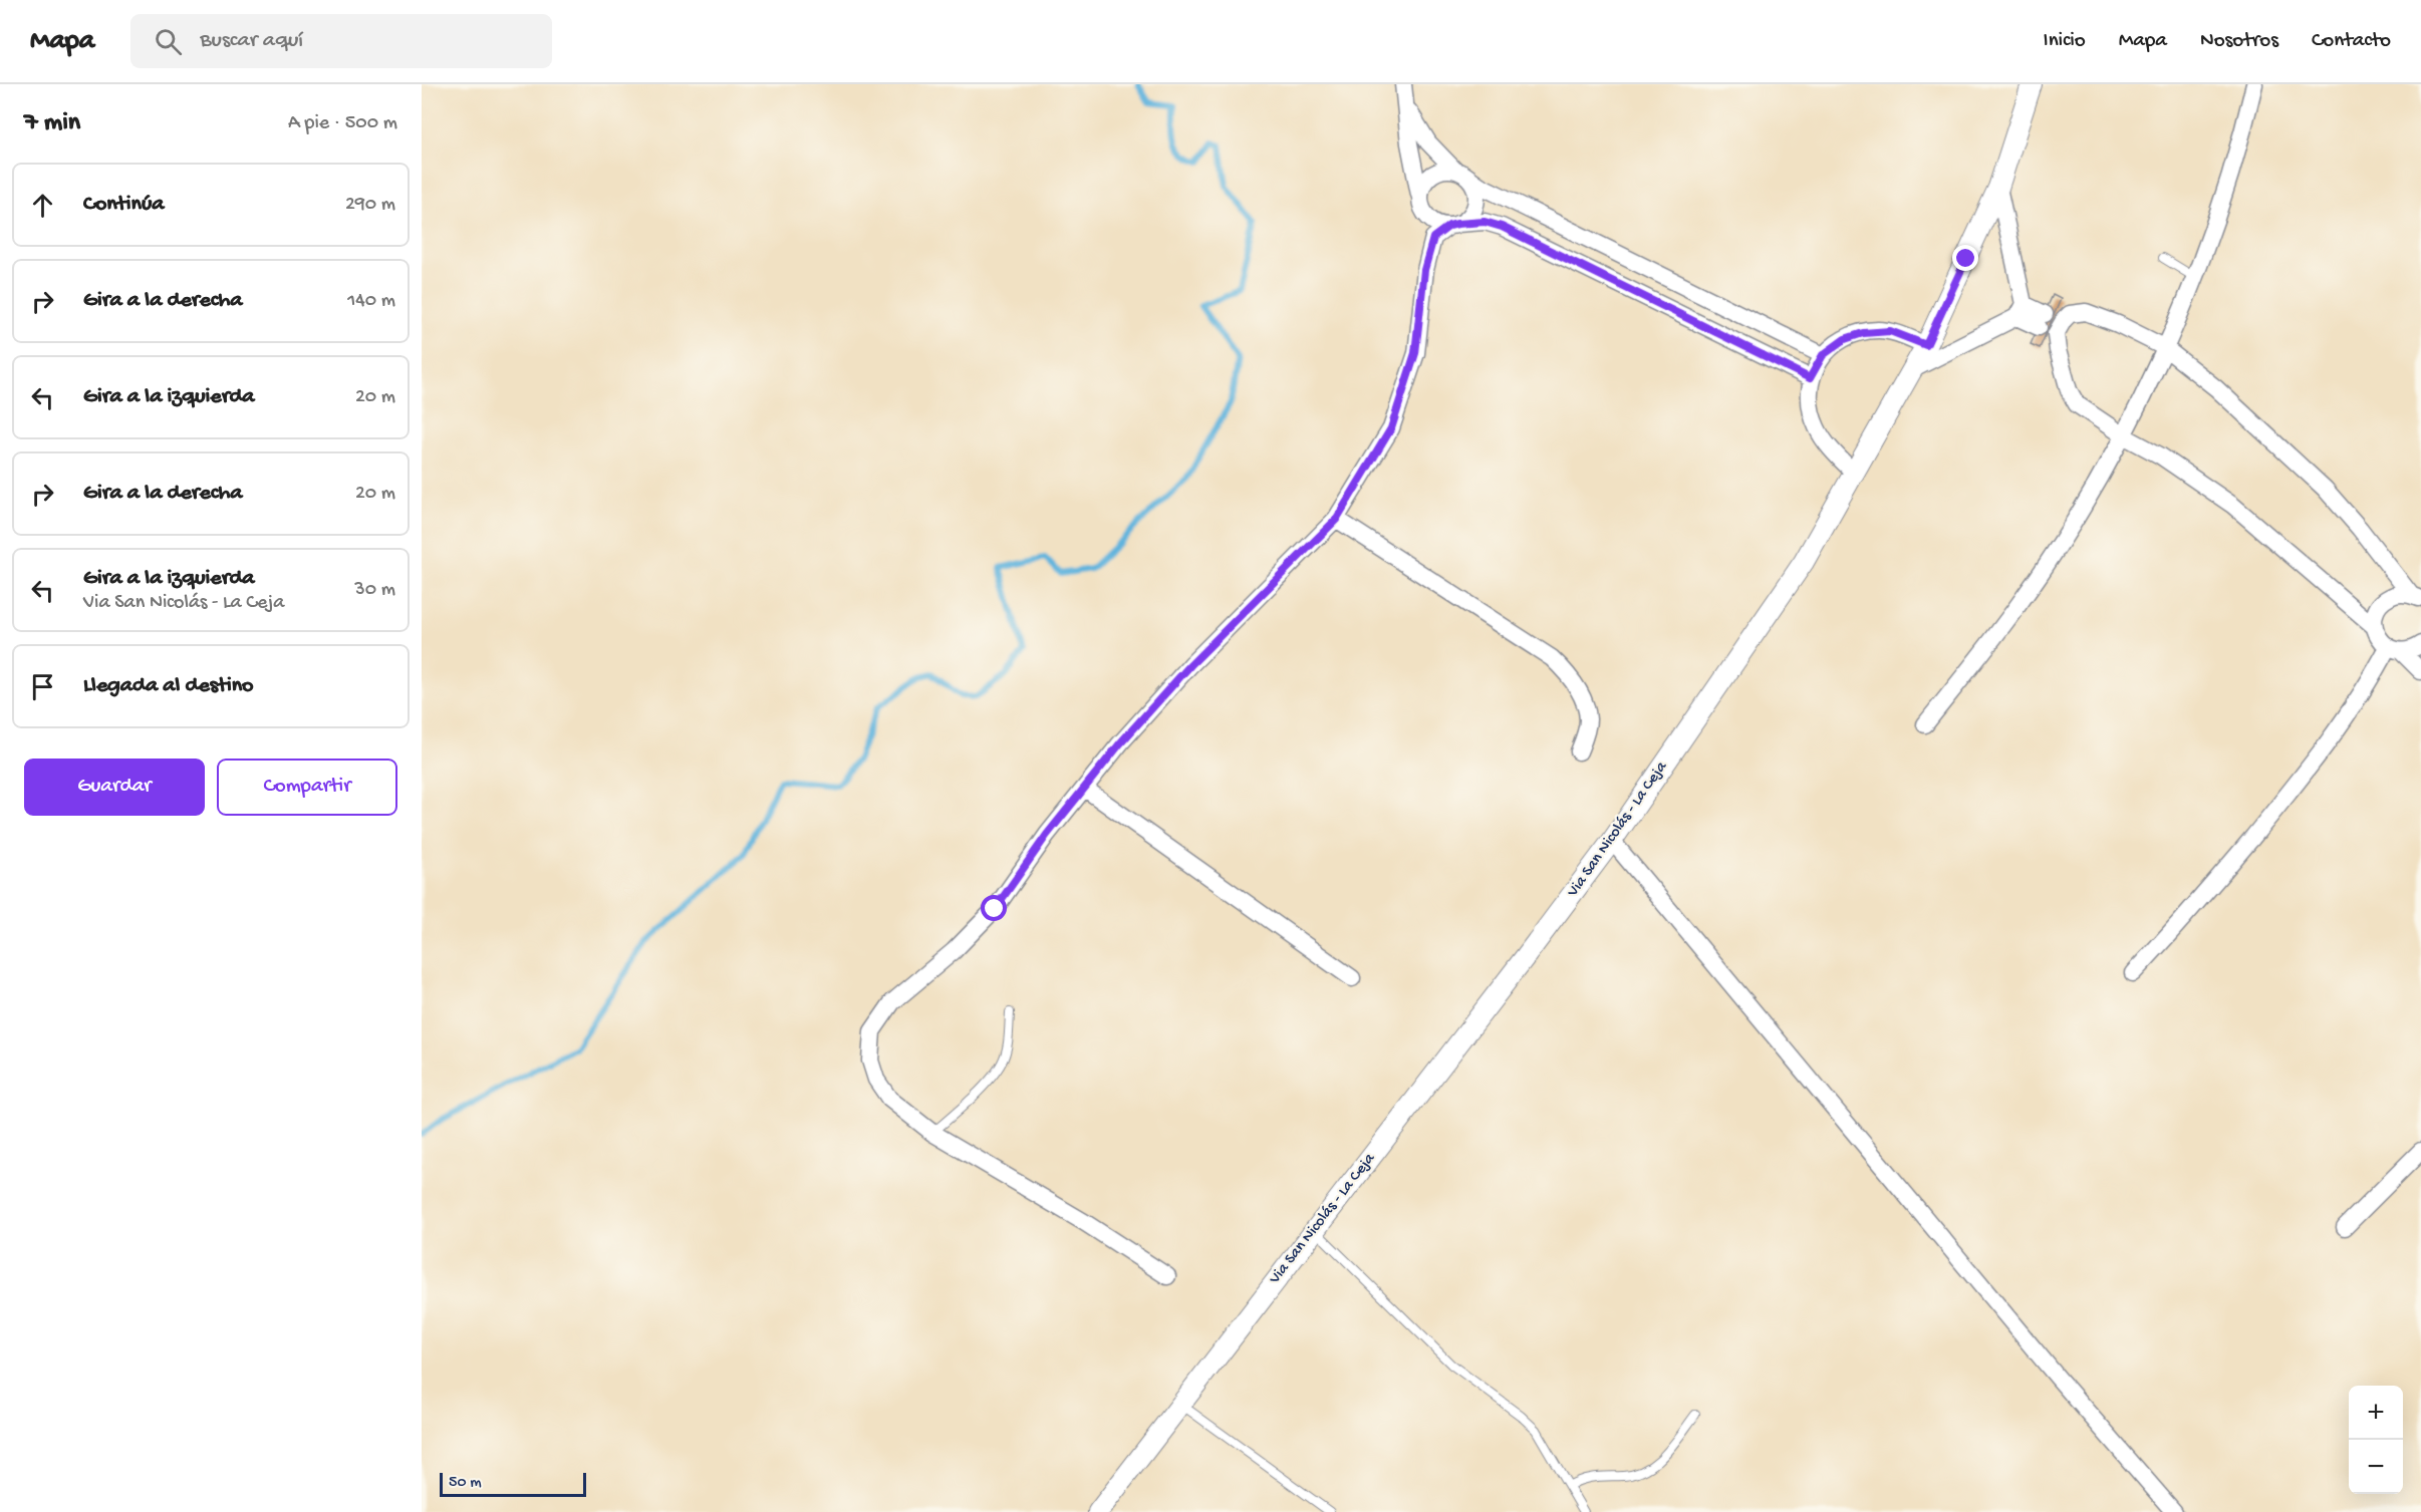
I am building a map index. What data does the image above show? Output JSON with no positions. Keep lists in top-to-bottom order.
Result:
{
  "streets": {
    "street": ["Via San Nicolás - La Ceja"]
  },
  "scale_bar": "50 m",
  "page": {
    "header": "Mapa",
    "search": "Buscar aquí",
    "nav": [
      "Inicio",
      "Mapa",
      "Nosotros",
      "Contacto"
    ],
    "heading": ["7 min", "A pie · 500 m"],
    "list": [
      ["Continúa", "290 m"],
      ["Gira a la derecha", "140 m"],
      ["Gira a la izquierda", "20 m"],
      ["Gira a la derecha", "20 m"],
      ["Gira a la izquierda", "Via San Nicolás - La Ceja", "30 m"],
      "Llegada al destino"
    ],
    "buttons": ["Guardar", "Compartir"],
    "map_buttons": ["+", "−"],
    "scale": "50 m"
  }
}
